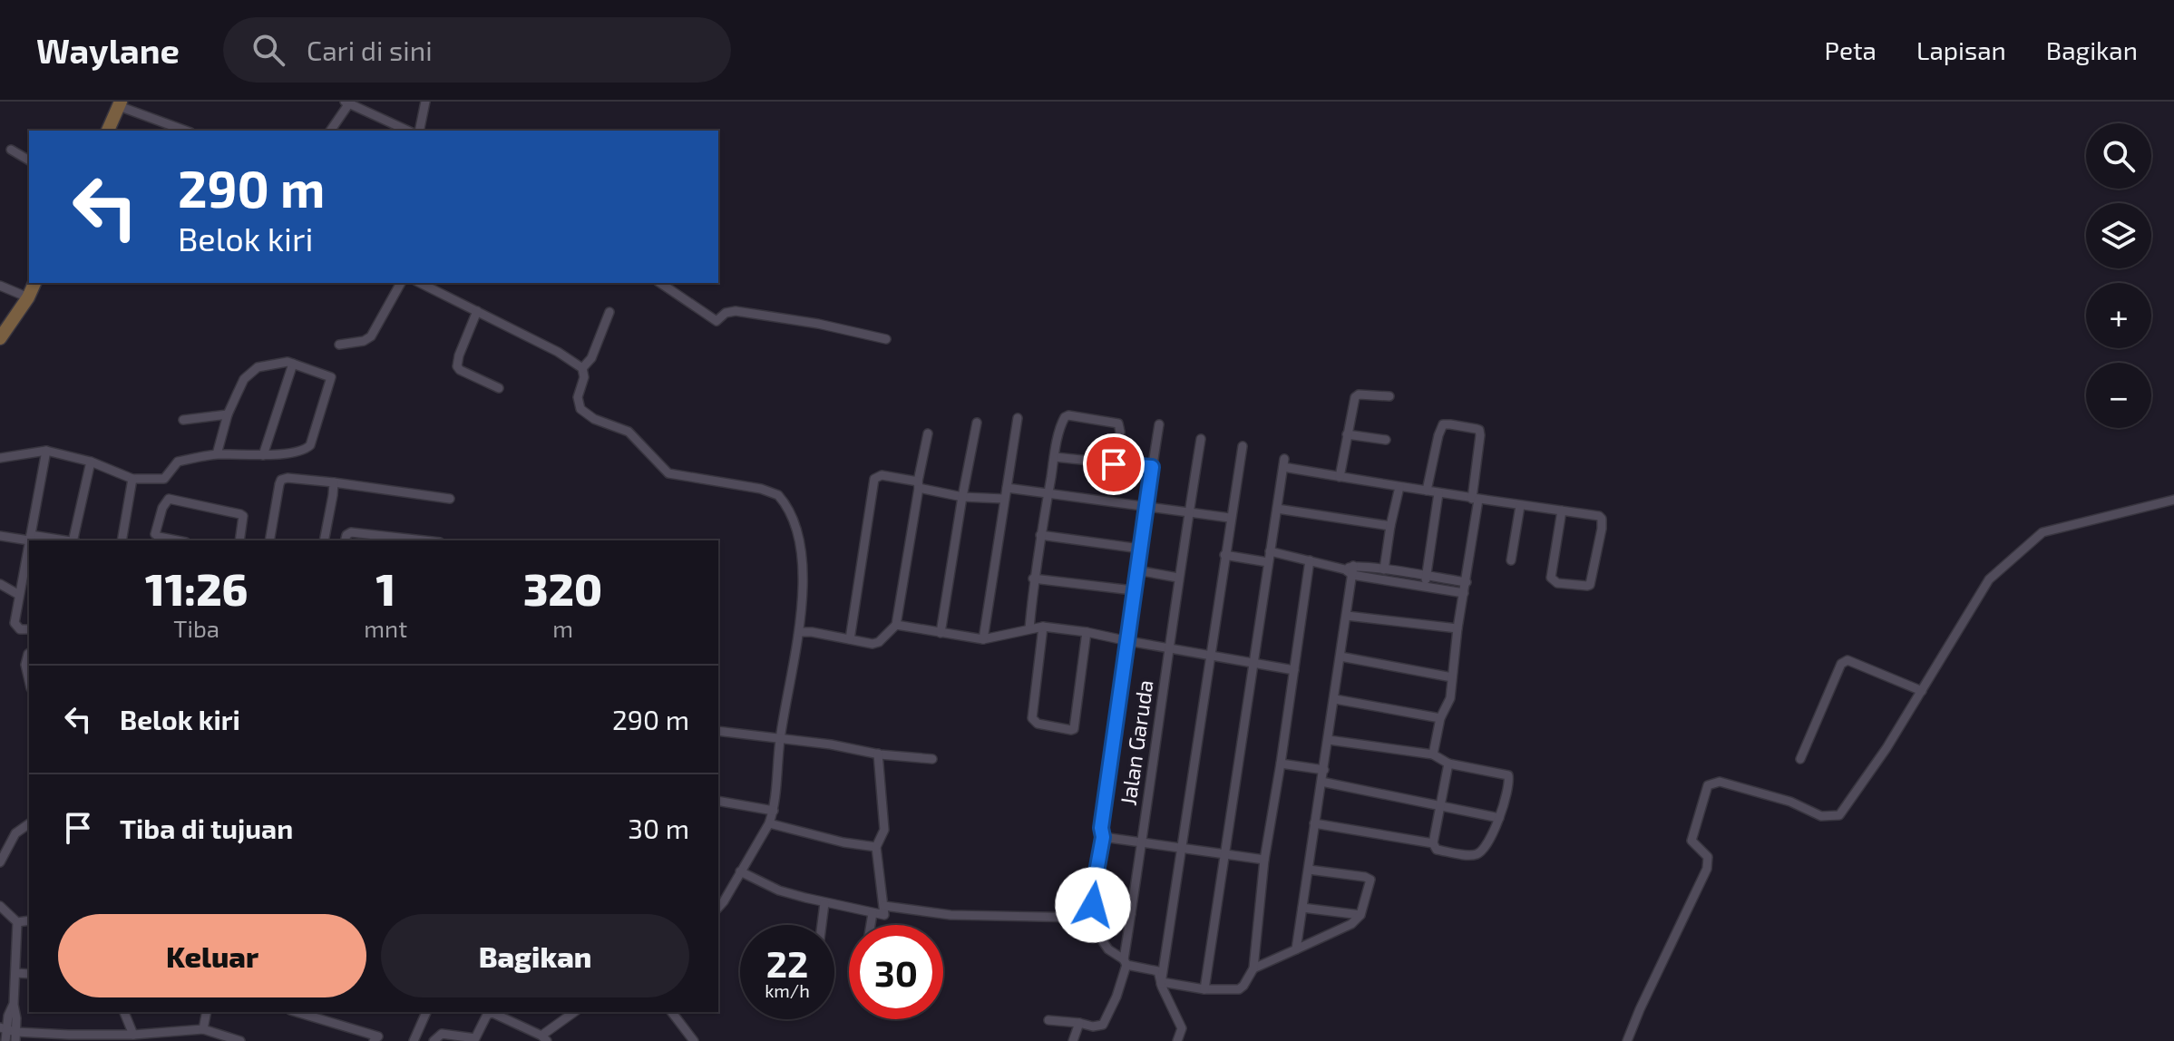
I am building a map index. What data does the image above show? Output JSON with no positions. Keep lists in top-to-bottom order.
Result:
{
  "streets": {
    "street": ["Jalan Garuda"]
  },
  "page": {
    "header": "Waylane",
    "search": "Cari di sini",
    "nav": ["Peta", "Lapisan", "Bagikan"],
    "map_buttons": ["+", "−"],
    "turn": ["290 m", "Belok kiri"],
    "eta": [
      "11:26",
      "Tiba",
      "1",
      "mnt",
      "320",
      "m"
    ],
    "list": [
      {
        "name": "Belok kiri",
        "value": "290 m"
      },
      {
        "name": "Tiba di tujuan",
        "value": "30 m"
      }
    ],
    "buttons": ["Keluar", "Bagikan"],
    "speed": "22 km/h",
    "limit": "30"
  }
}
